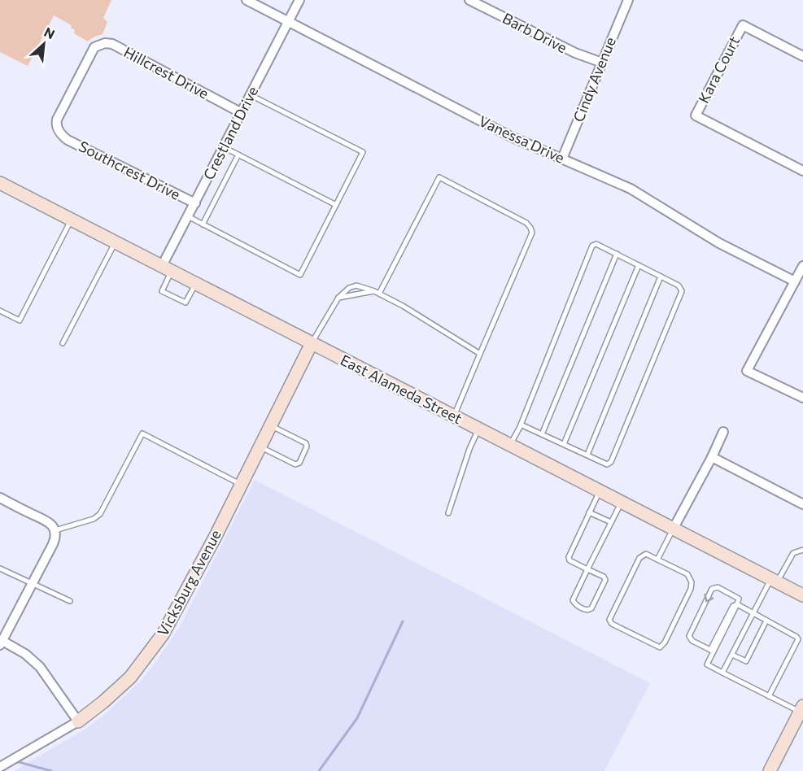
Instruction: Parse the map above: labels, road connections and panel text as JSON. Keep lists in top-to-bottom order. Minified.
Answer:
{"streets":{"street":["Barb Drive","Kara Court","Hillcrest Drive","Cindy Avenue","Crestland Drive","Vanessa Drive","Southcrest Drive","East Alameda Street","Vicksburg Avenue"]},"crossings":[["Barb Drive","Cindy Avenue"],["Hillcrest Drive","Crestland Drive"],["Hillcrest Drive","Southcrest Drive"],["Cindy Avenue","Vanessa Drive"],["Crestland Drive","Vanessa Drive"],["Crestland Drive","Southcrest Drive"],["Crestland Drive","East Alameda Street"],["East Alameda Street","Vicksburg Avenue"]],"north":"top right"}
